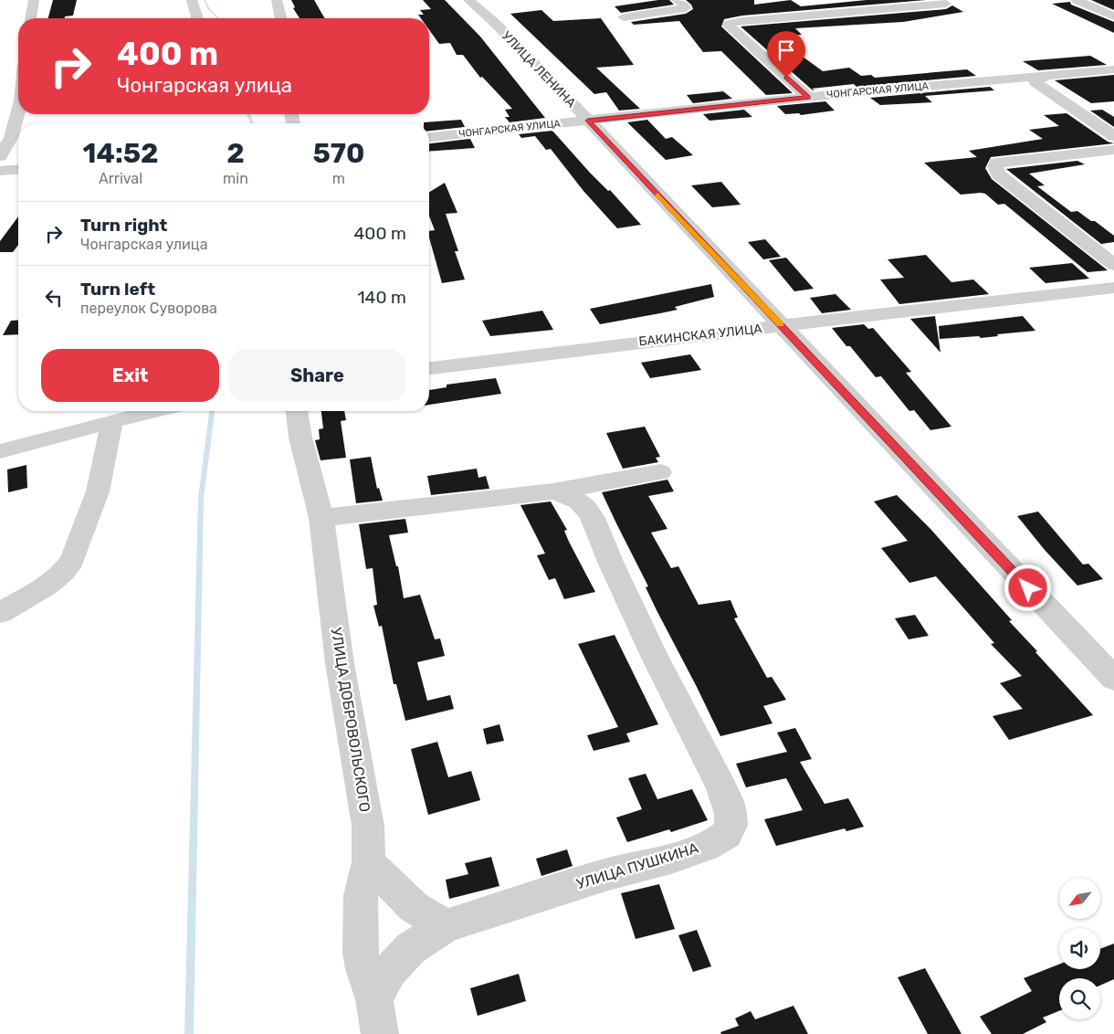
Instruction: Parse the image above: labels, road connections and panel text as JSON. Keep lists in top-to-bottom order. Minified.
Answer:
{"streets":{"street":["УЛИЦА ЛЕНИНА","ЧОНГАРСКАЯ УЛИЦА","БАКИНСКАЯ УЛИЦА","УЛИЦА ДОБРОВОЛЬСКОГО","УЛИЦА ПУШКИНА"]},"crossings":[["УЛИЦА ЛЕНИНА","ЧОНГАРСКАЯ УЛИЦА"],["УЛИЦА ЛЕНИНА","БАКИНСКАЯ УЛИЦА"],["УЛИЦА ДОБРОВОЛЬСКОГО","УЛИЦА ПУШКИНА"]],"north":"bottom left","page":{"turn":["400 m","Чонгарская улица"],"eta":["14:52","Arrival","2","min","570","m"],"list":[{"name":"Turn right","note":"Чонгарская улица","value":"400 m"},{"name":"Turn left","note":"переулок Суворова","value":"140 m"}],"buttons":["Exit","Share"]}}
